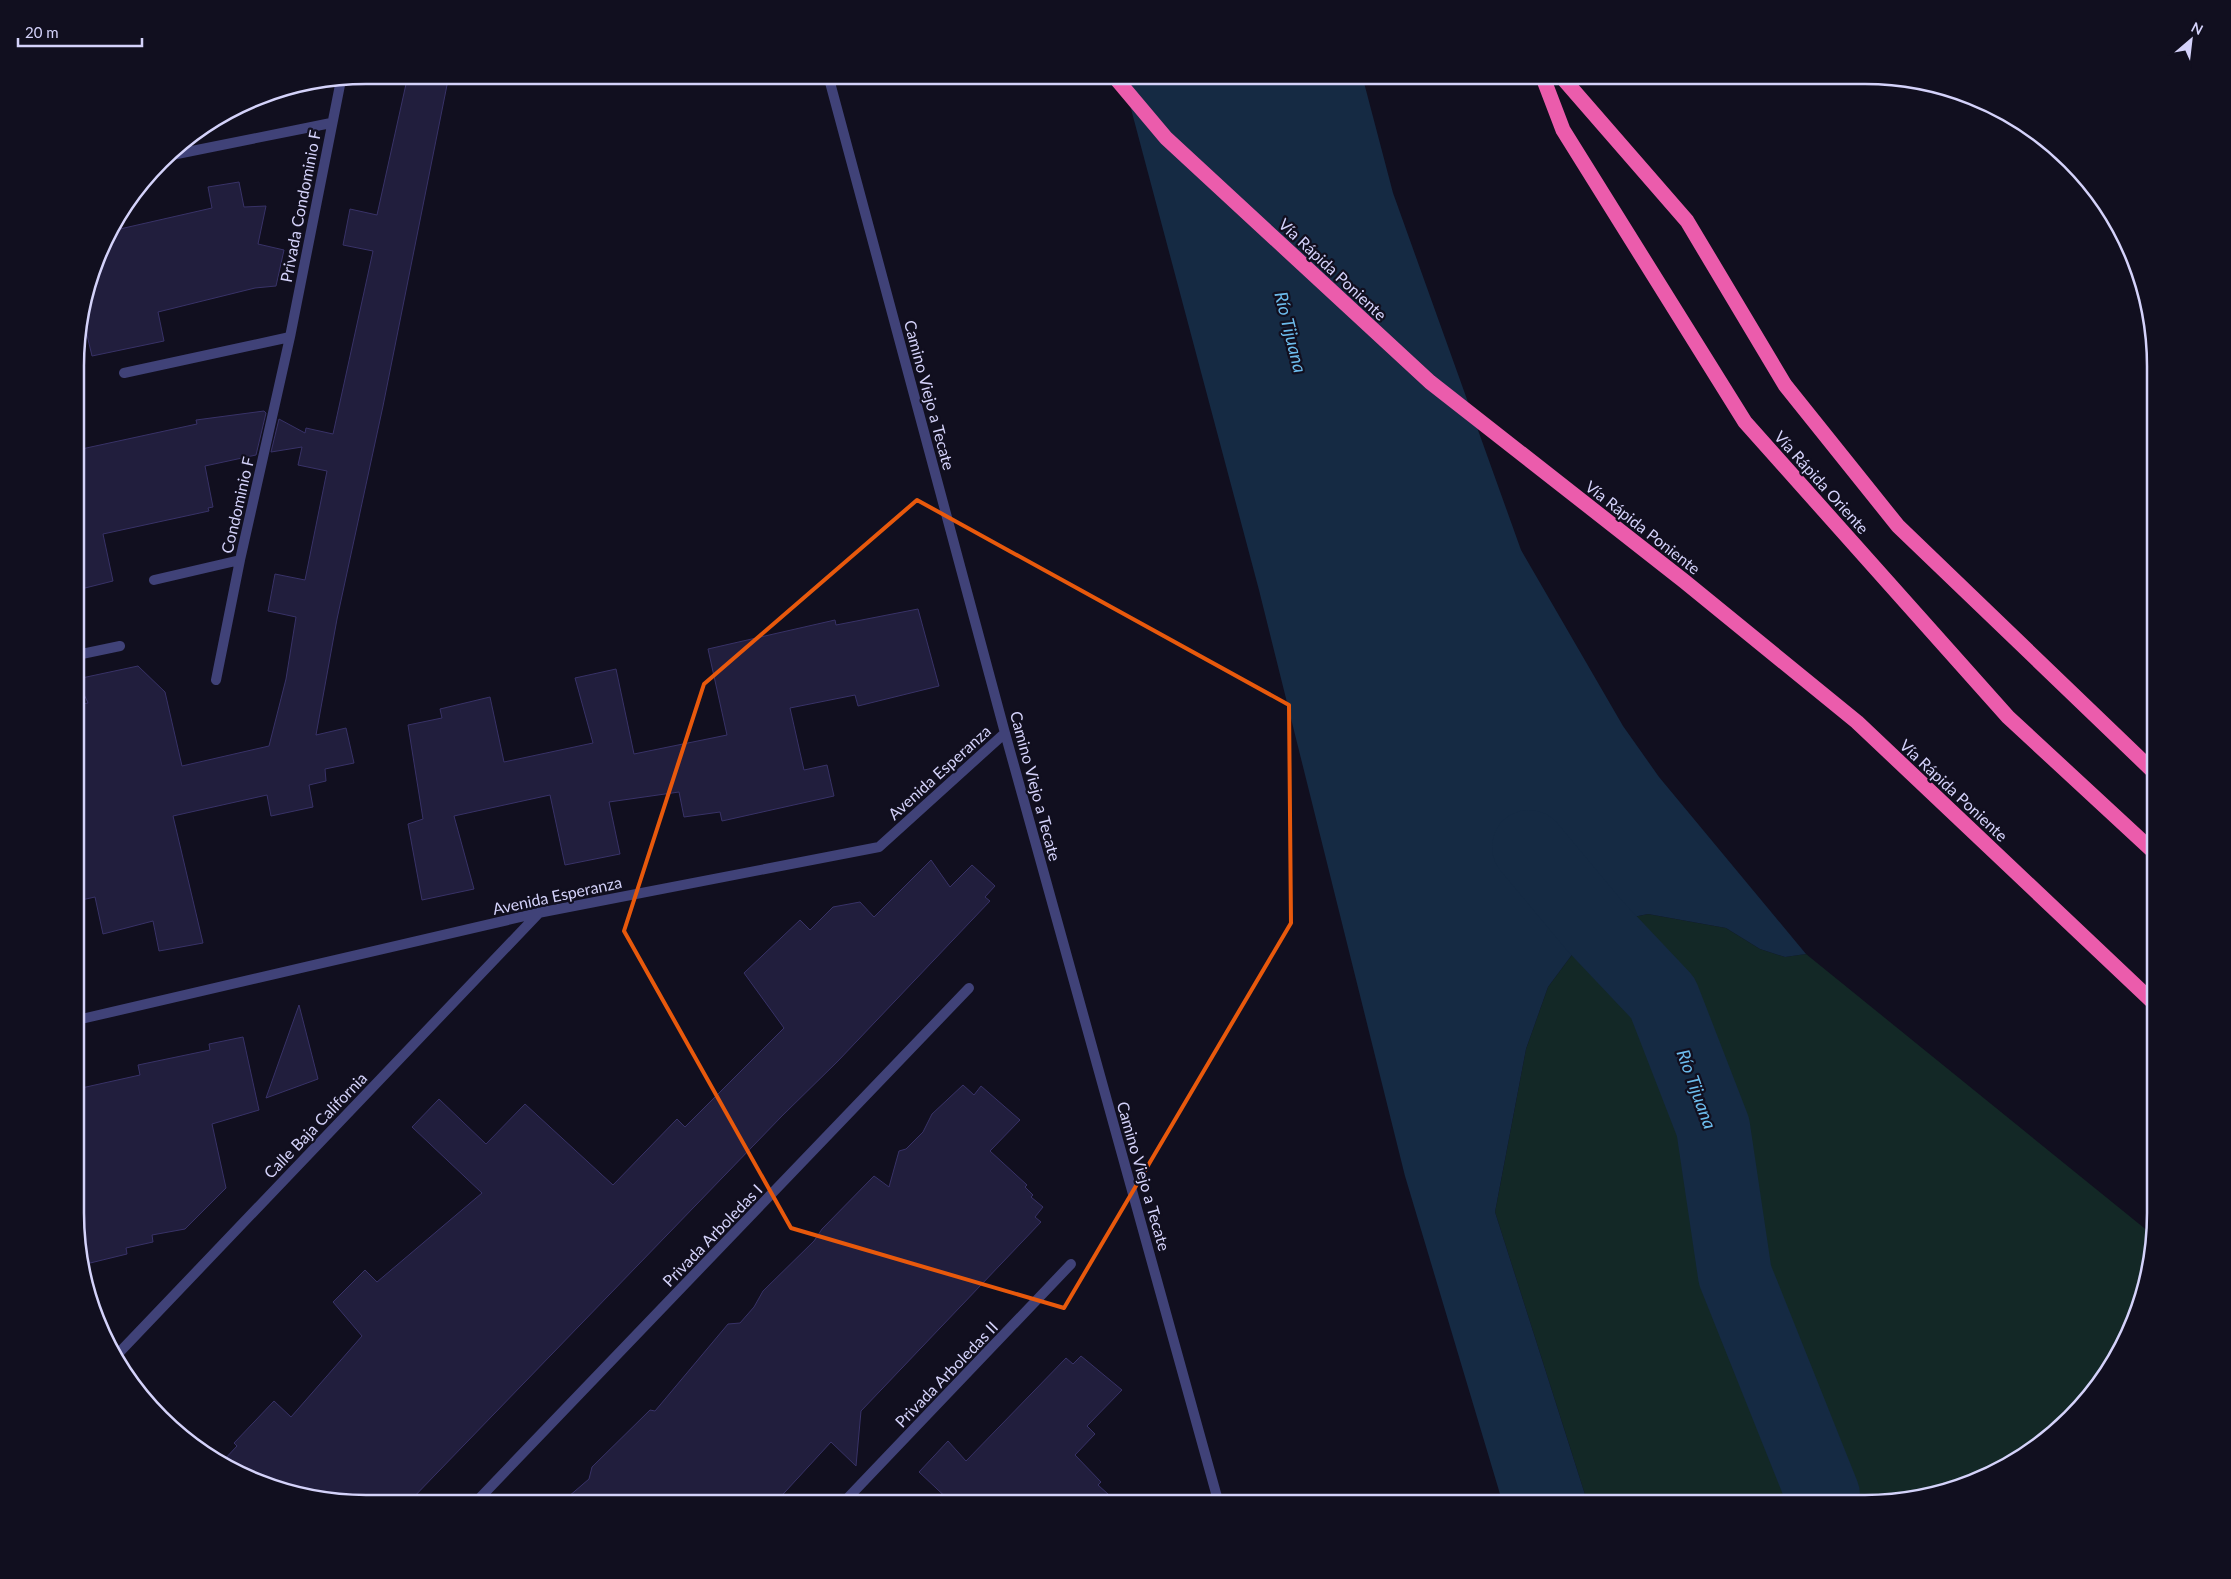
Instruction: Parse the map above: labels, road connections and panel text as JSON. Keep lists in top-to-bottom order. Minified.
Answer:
{"streets":{"highway":["Vía Rápida Poniente","Vía Rápida Oriente"],"street":["Privada Condominio F","Camino Viejo a Tecate","Condominio F","Avenida Esperanza","Calle Baja California","Privada Arboledas I","Privada Arboledas II"]},"crossings":[["Privada Condominio F","Condominio F"],["Camino Viejo a Tecate","Avenida Esperanza"],["Avenida Esperanza","Calle Baja California"]],"water":["Río Tijuana"],"scale_bar":"20 m","north":"top right"}
